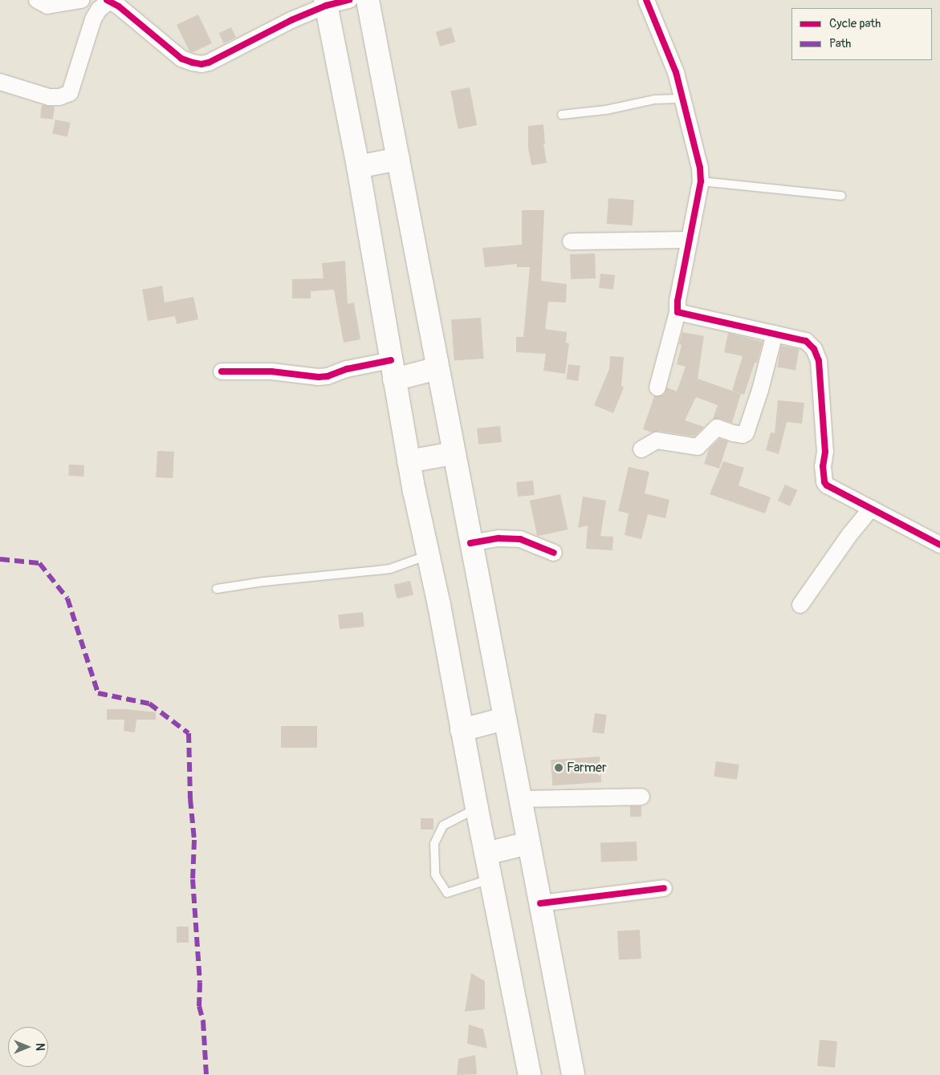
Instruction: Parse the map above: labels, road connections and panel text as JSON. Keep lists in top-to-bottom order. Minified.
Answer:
{"places":["Farmer"],"legend":["Cycle path","Path"],"north":"right"}
